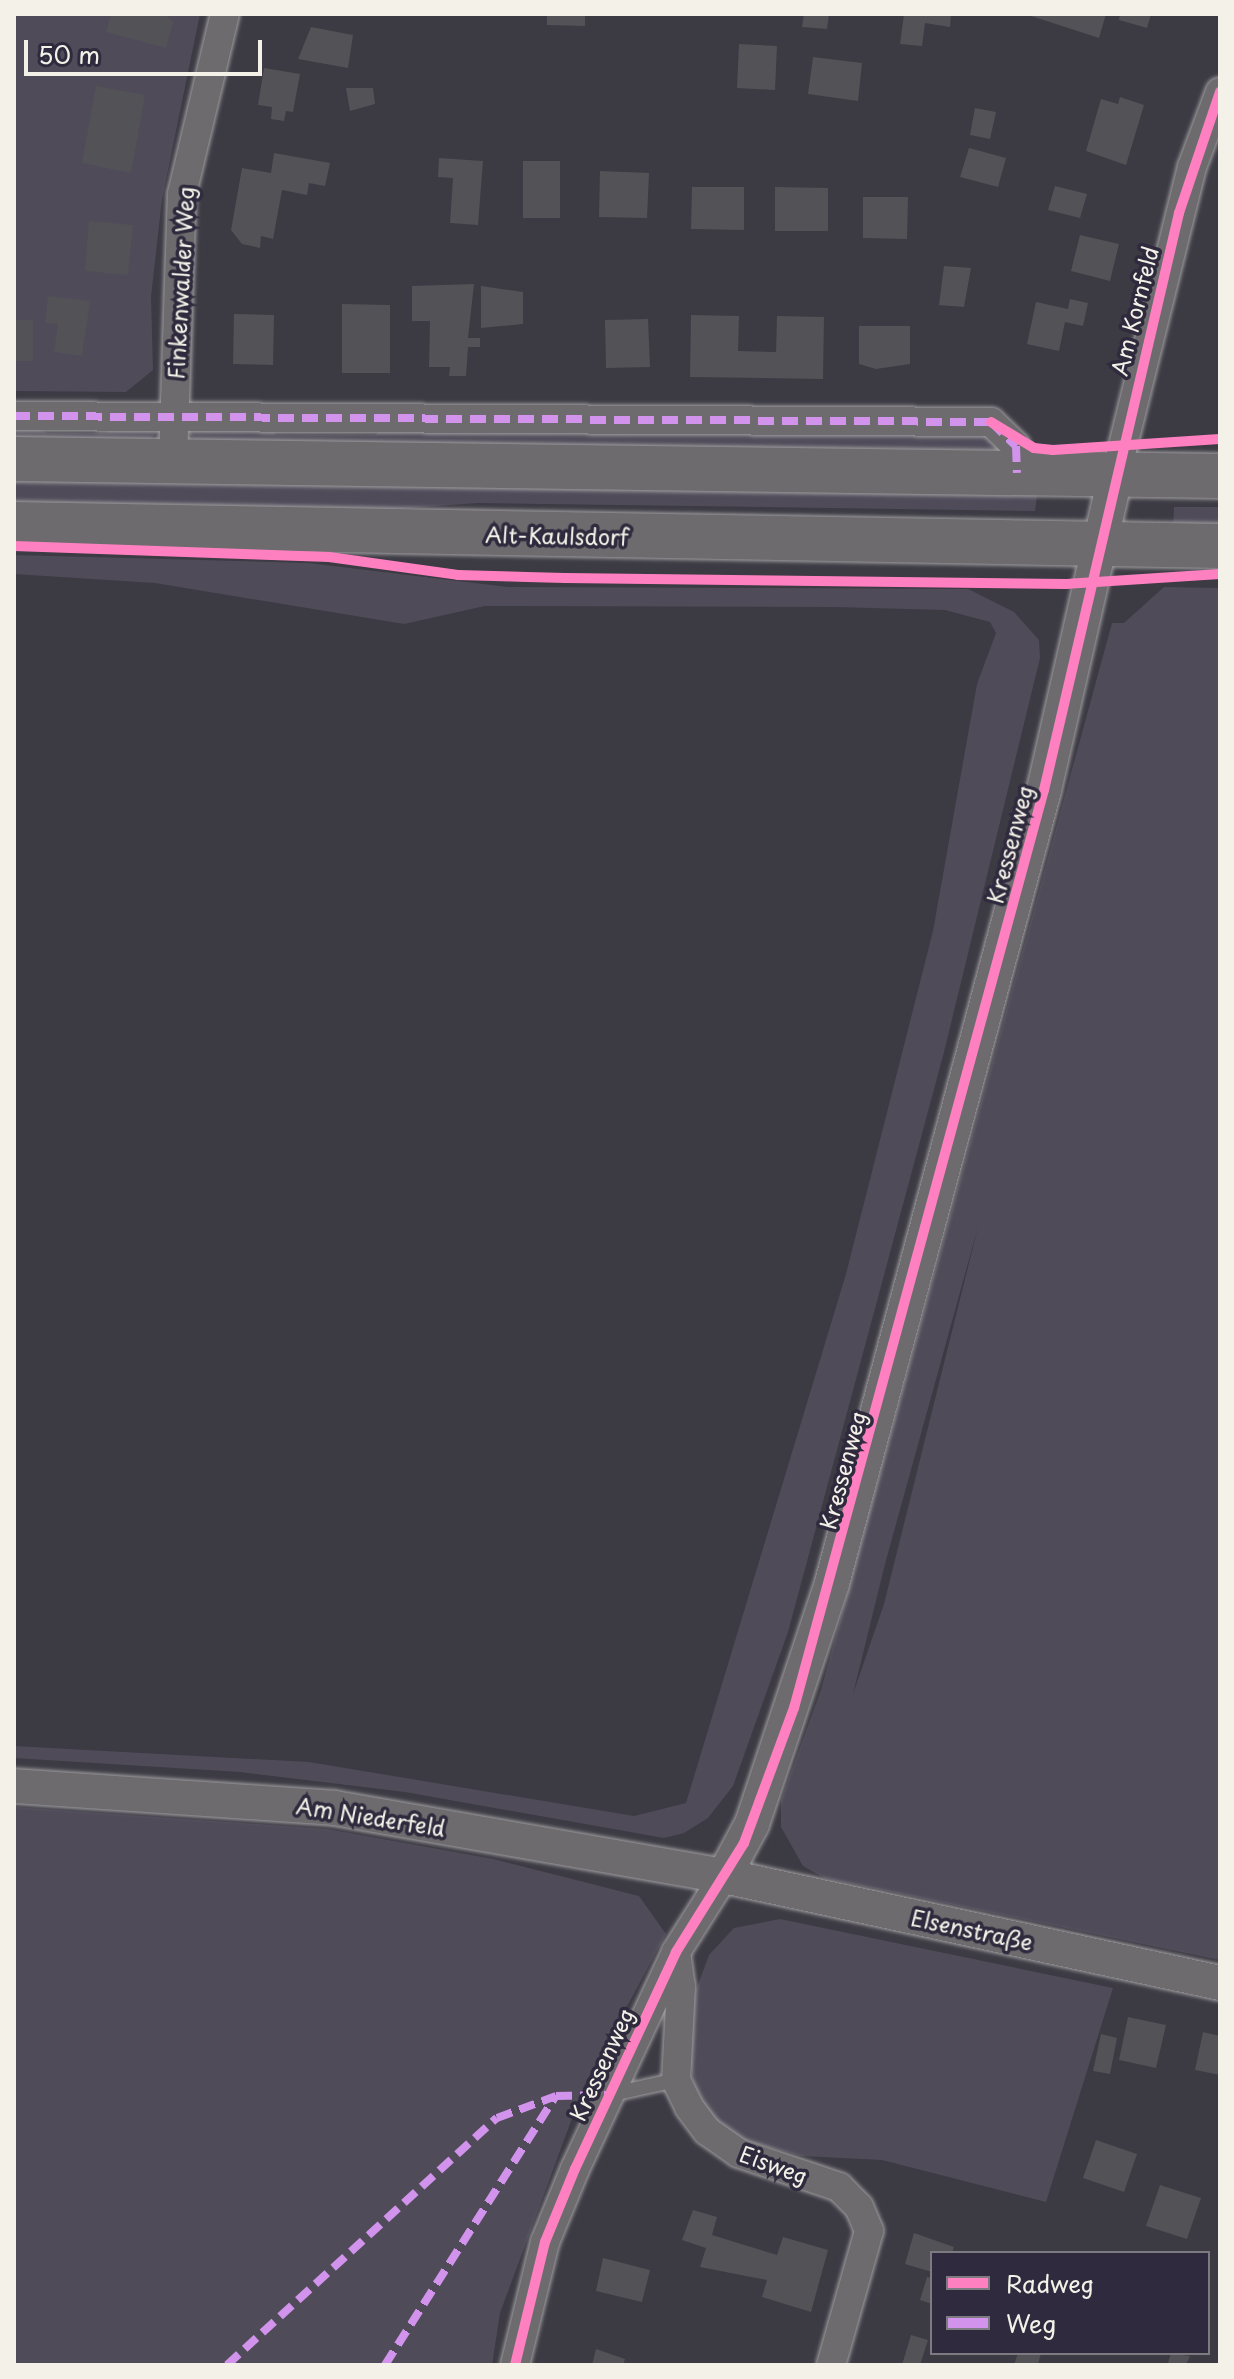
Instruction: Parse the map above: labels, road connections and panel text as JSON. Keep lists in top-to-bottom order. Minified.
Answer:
{"streets":{"main road":["Alt-Kaulsdorf"],"street":["Finkenwalder Weg","Am Kornfeld","Kressenweg","Am Niederfeld","Elsenstraße","Eisweg"]},"crossings":[["Am Kornfeld","Alt-Kaulsdorf"],["Am Kornfeld","Kressenweg"],["Alt-Kaulsdorf","Kressenweg"],["Kressenweg","Am Niederfeld"],["Kressenweg","Elsenstraße"],["Am Niederfeld","Elsenstraße"]],"legend":["Radweg","Weg"],"scale_bar":"50 m"}
